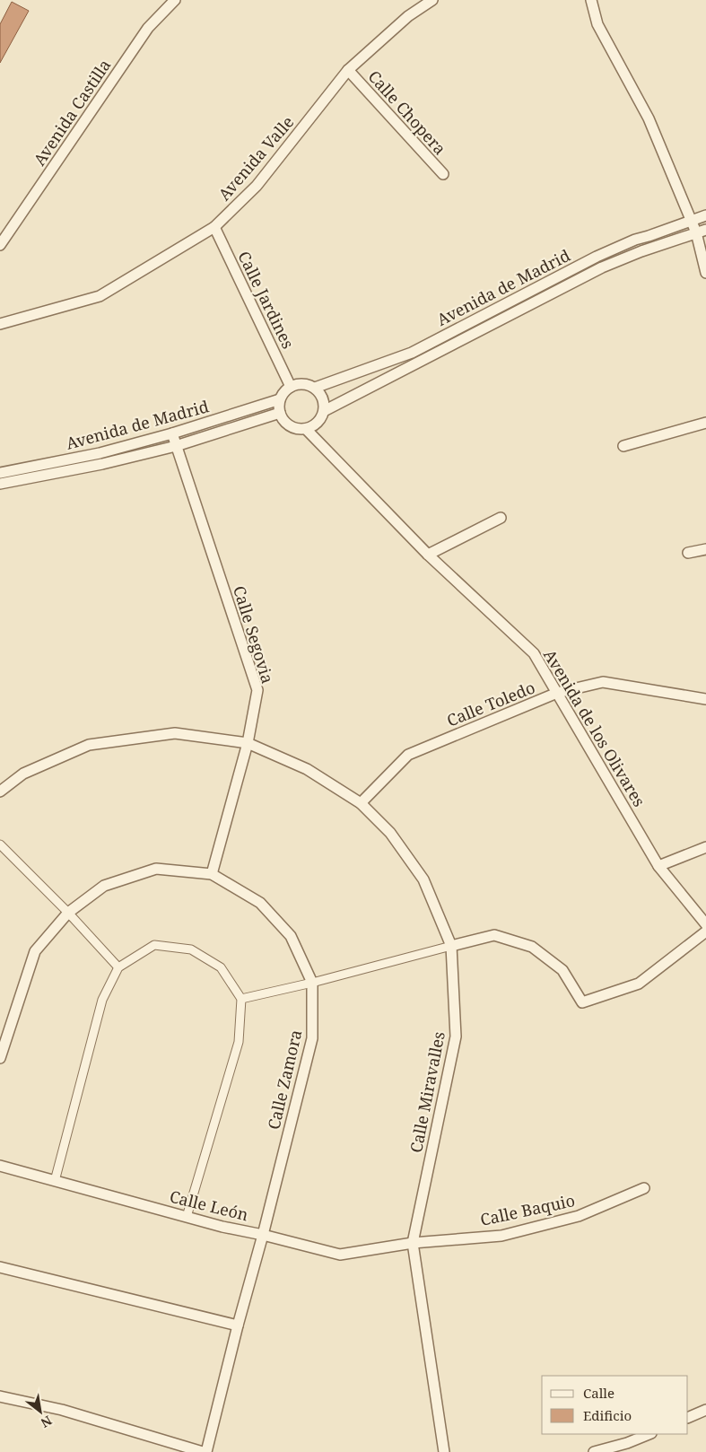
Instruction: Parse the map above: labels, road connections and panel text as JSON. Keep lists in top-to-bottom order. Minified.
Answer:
{"streets":{"street":["Avenida Castilla","Calle Chopera","Avenida Valle","Avenida de Madrid","Calle Jardines","Calle Segovia","Calle Toledo","Avenida de los Olivares","Calle Zamora","Calle Miravalles","Calle León","Calle Baquio"]},"crossings":[["Calle Chopera","Avenida Valle"],["Avenida Valle","Calle Jardines"],["Avenida de Madrid","Calle Jardines"],["Avenida de Madrid","Calle Segovia"],["Avenida de Madrid","Avenida de los Olivares"],["Calle Jardines","Avenida de los Olivares"],["Calle Segovia","Calle Zamora"],["Calle Segovia","Calle Miravalles"],["Calle Toledo","Avenida de los Olivares"],["Calle Toledo","Calle Miravalles"],["Calle Zamora","Calle León"],["Calle Miravalles","Calle León"],["Calle Miravalles","Calle Baquio"],["Calle León","Calle Baquio"]],"legend":["Calle","Edificio"],"north":"bottom right"}
